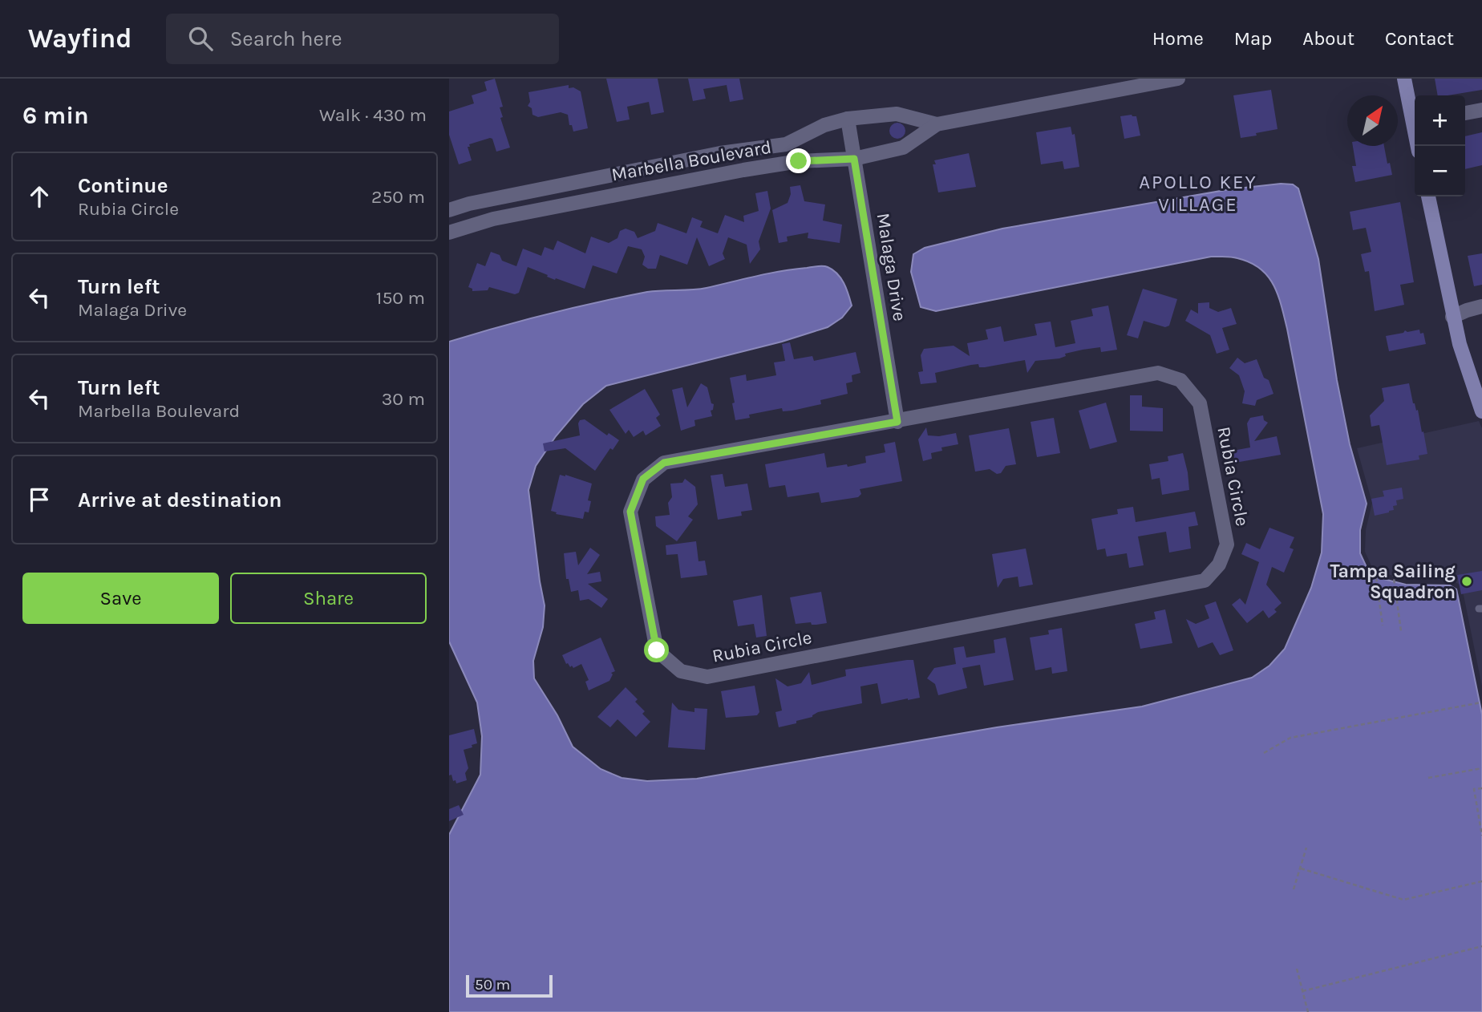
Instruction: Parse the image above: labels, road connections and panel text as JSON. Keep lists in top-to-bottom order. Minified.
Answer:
{"streets":{"street":["Marbella Boulevard","Malaga Drive","Rubia Circle"]},"crossings":[["Marbella Boulevard","Malaga Drive"],["Malaga Drive","Rubia Circle"]],"districts":["APOLLO KEY VILLAGE"],"places":["Tampa Sailing Squadron"],"scale_bar":"50 m","north":"top right","page":{"header":"Wayfind","search":"Search here","nav":["Home","Map","About","Contact"],"heading":["6 min","Walk · 430 m"],"map_buttons":["+","−"],"list":[["Continue","Rubia Circle","250 m"],["Turn left","Malaga Drive","150 m"],["Turn left","Marbella Boulevard","30 m"],"Arrive at destination"],"buttons":["Save","Share"],"scale":"50 m"}}
